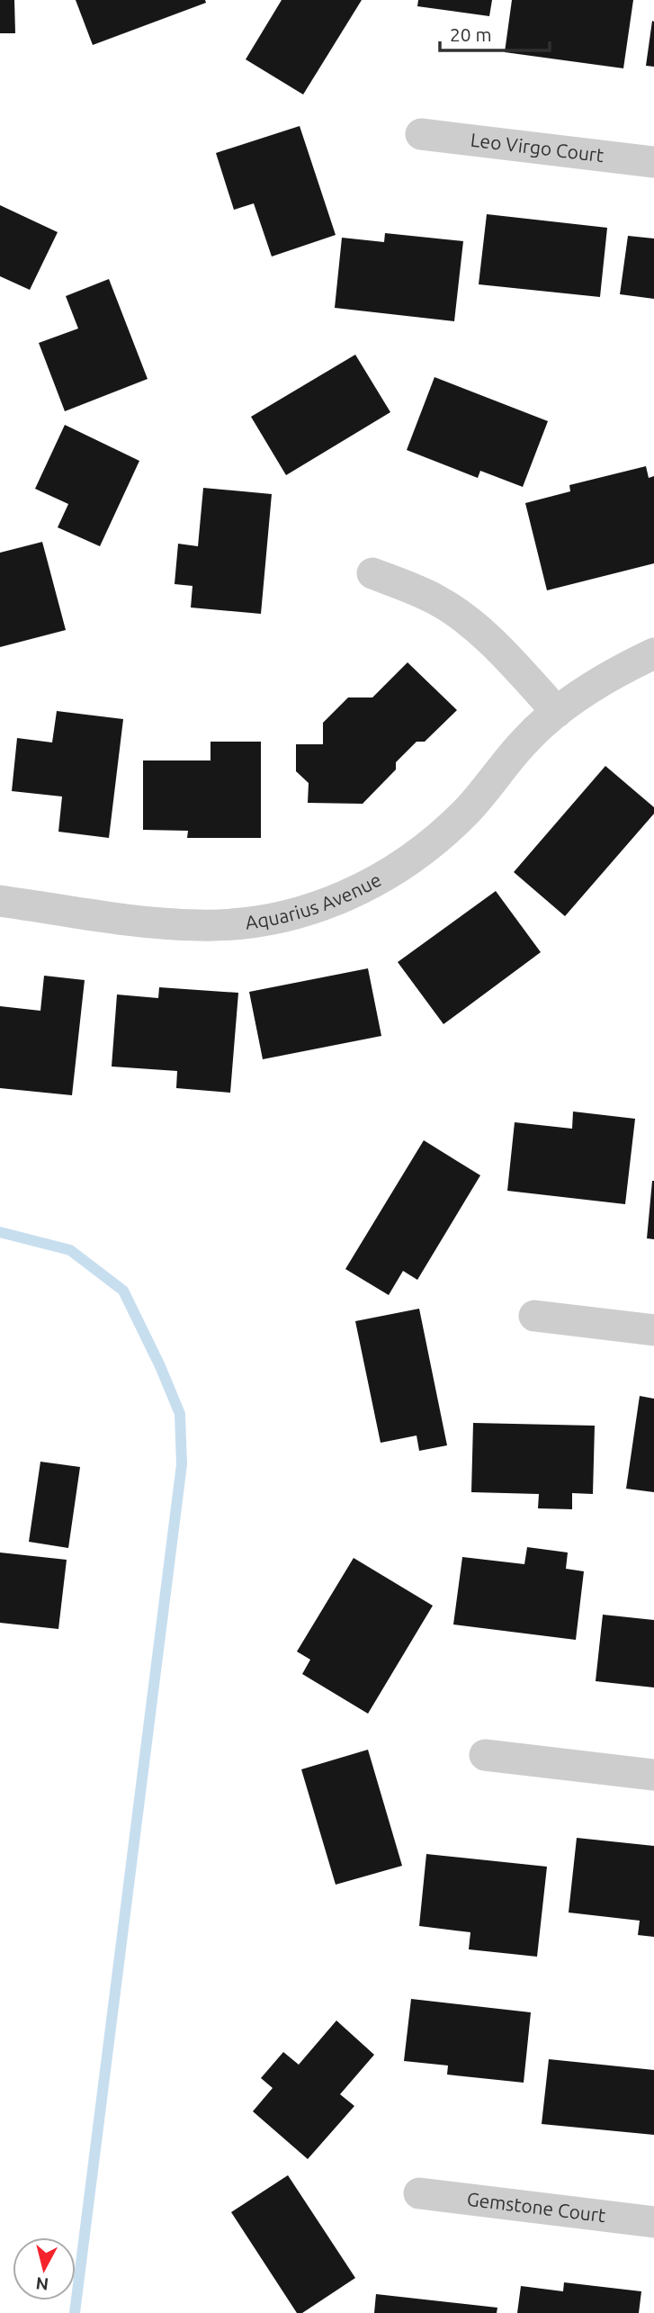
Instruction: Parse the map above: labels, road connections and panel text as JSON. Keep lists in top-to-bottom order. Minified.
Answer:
{"streets":{"street":["Leo Virgo Court","Aquarius Avenue","Gemstone Court"]},"scale_bar":"20 m","north":"bottom"}
